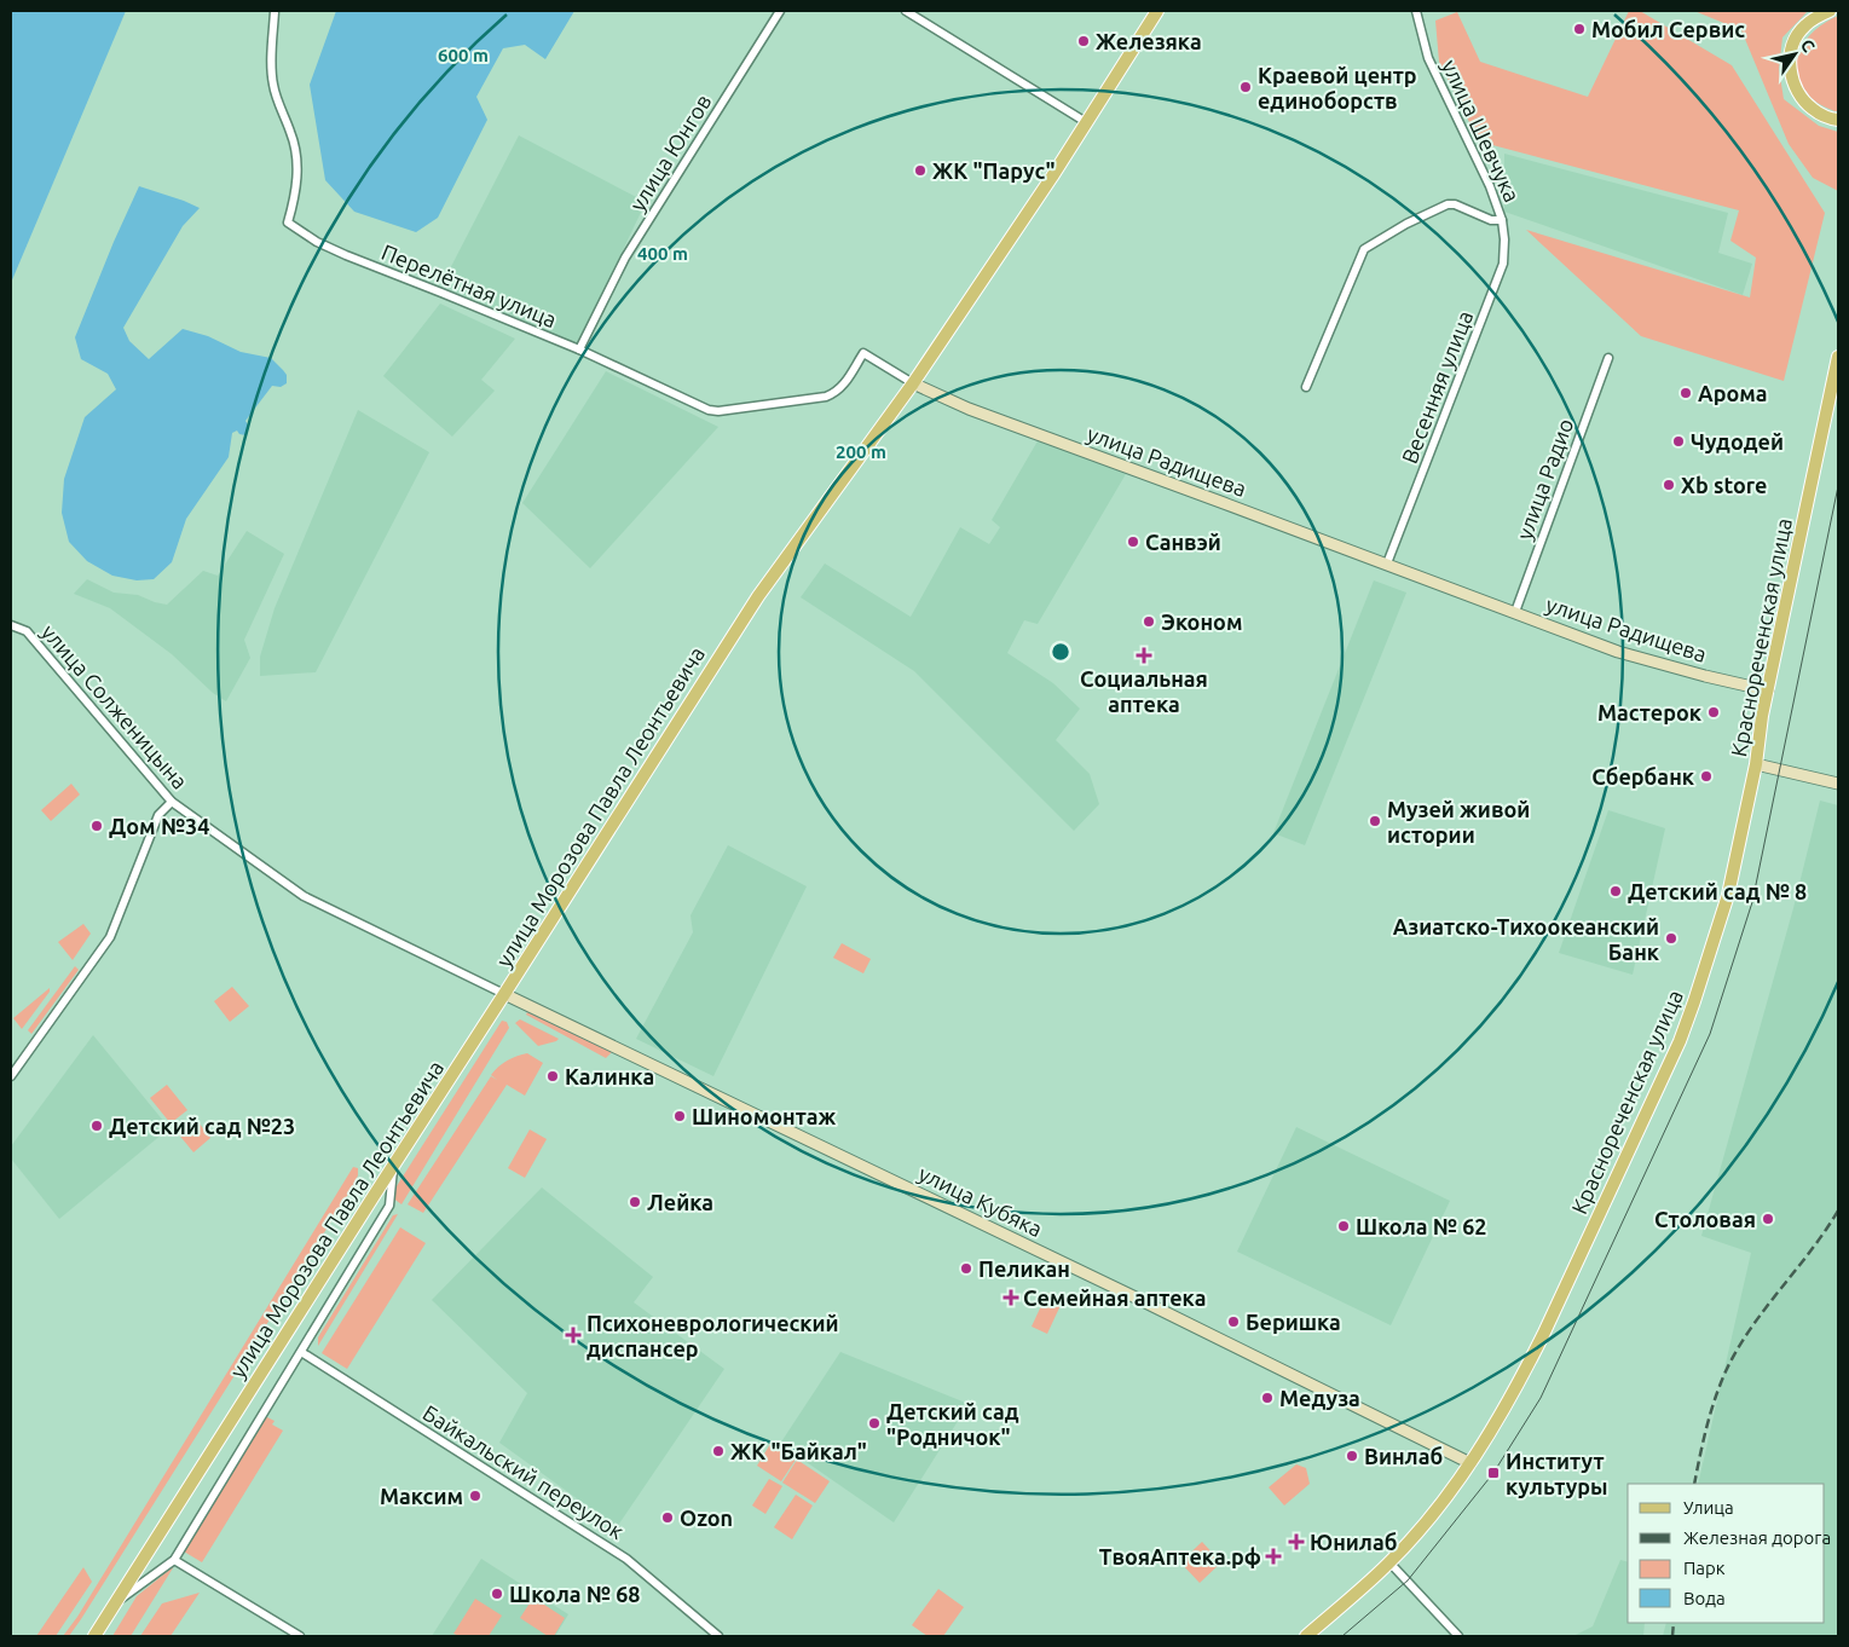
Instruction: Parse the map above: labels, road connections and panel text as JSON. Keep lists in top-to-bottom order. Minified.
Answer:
{"streets":{"main road":["Краснореченская улица","улица Морозова Павла Леонтьевича"],"street":["улица Шевчука","улица Юнгов","Перелётная улица","Весенняя улица","улица Радищева","улица Радио","улица Солженицына","улица Кубяка","Байкальский переулок"]},"crossings":[["улица Шевчука","Весенняя улица"],["улица Юнгов","Перелётная улица"],["улица Юнгов","улица Радищева"],["Перелётная улица","улица Радищева"],["Весенняя улица","улица Радищева"],["улица Радищева","улица Радио"],["улица Радищева","Краснореченская улица"],["улица Радищева","улица Морозова Павла Леонтьевича"],["Краснореченская улица","улица Кубяка"],["улица Солженицына","улица Морозова Павла Леонтьевича"],["улица Солженицына","улица Кубяка"],["улица Морозова Павла Леонтьевича","улица Кубяка"]],"places":{"other":["Мобил Сервис","Железяка","Краевой центр единоборств","ЖК \"Парус\"","Арома","Чудодей","Xb store","Санвэй","Эконом","Мастерок","Сбербанк","Музей живой истории","Дом №34","Детский сад № 8","Азиатско-Тихоокеанский Банк","Калинка","Шиномонтаж","Детский сад №23","Лейка","Столовая","Школа № 62","Пеликан","Беришка","Медуза","Детский сад \"Родничок\"","ЖК \"Байкал\"","Винлаб","Максим","Ozon","Школа № 68"],"health":["Социальная аптека","Семейная аптека","Психоневрологический диспансер","Юнилаб","ТвояАптека.рф"],"transit":["Институт культуры"]},"legend":["Улица","Железная дорога","Парк","Вода"],"north":"top right","rings":["600 m","400 m","200 m"]}
